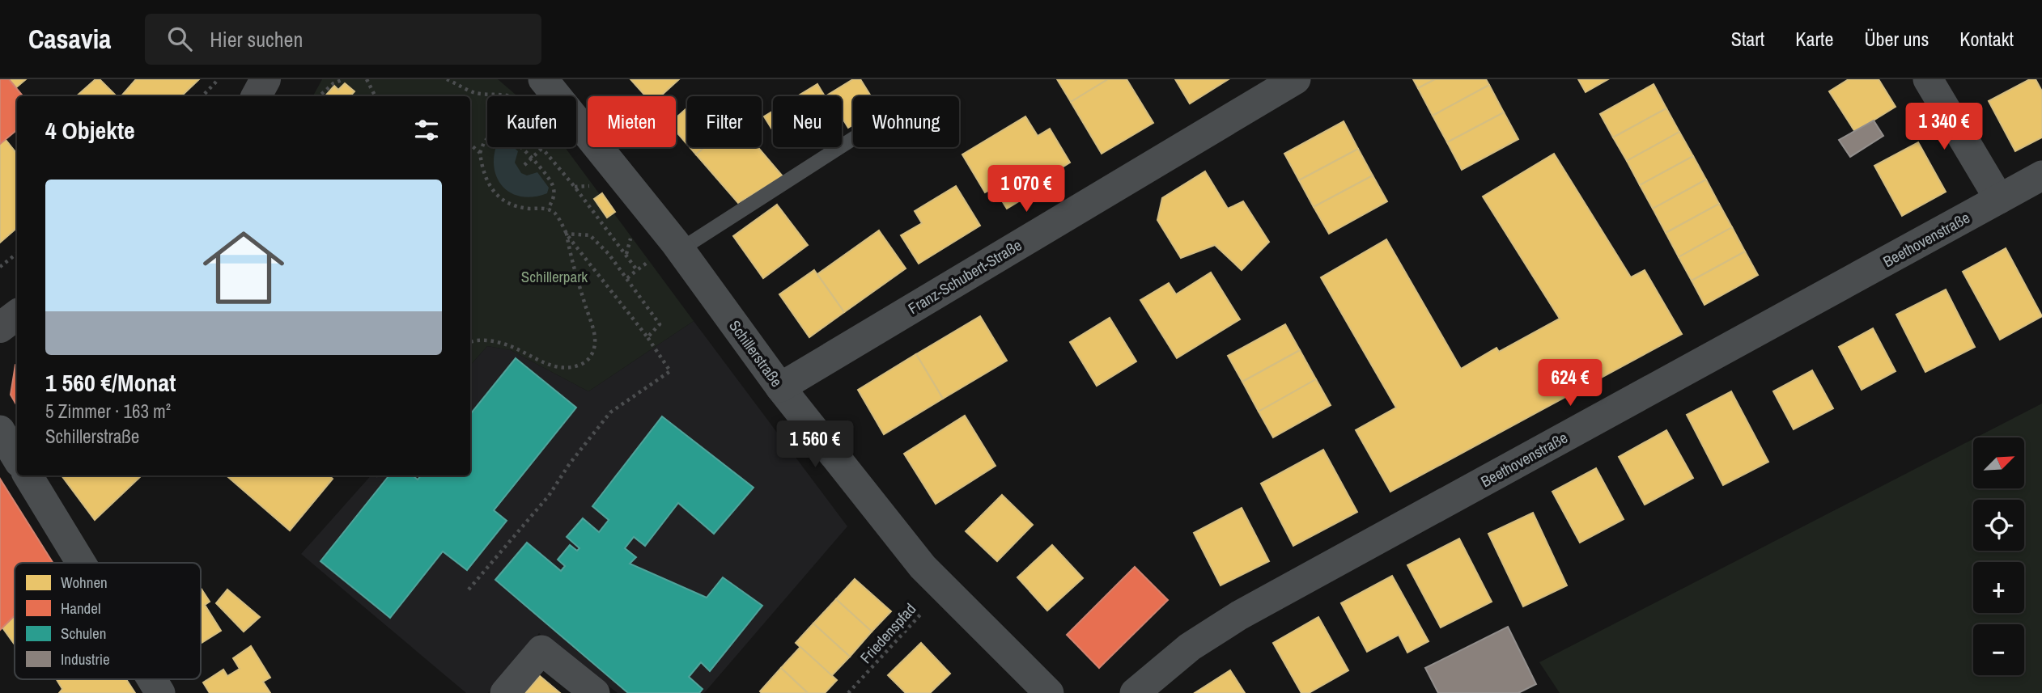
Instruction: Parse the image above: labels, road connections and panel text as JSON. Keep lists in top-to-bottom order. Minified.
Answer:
{"streets":{"street":["Beethovenstraße","Franz-Schubert-Straße","Schillerstraße"],"path":["Friedenspfad"]},"crossings":[["Franz-Schubert-Straße","Schillerstraße"],["Schillerstraße","Friedenspfad"]],"parks":["Schillerpark"],"legend":["Wohnen","Handel","Schulen","Industrie"],"north":"top right","page":{"header":"Casavia","search":"Hier suchen","nav":["Start","Karte","Über uns","Kontakt"],"chip":["Kaufen","Mieten","Filter","Neu","Wohnung"],"heading":"4 Objekte","price":["1 340 €","1 070 €","624 €","1 560 €"],"list":[{"name":"1 560 €/Monat","note":"5 Zimmer · 163 m² · Schillerstraße"}],"map_buttons":["+","−"]}}
